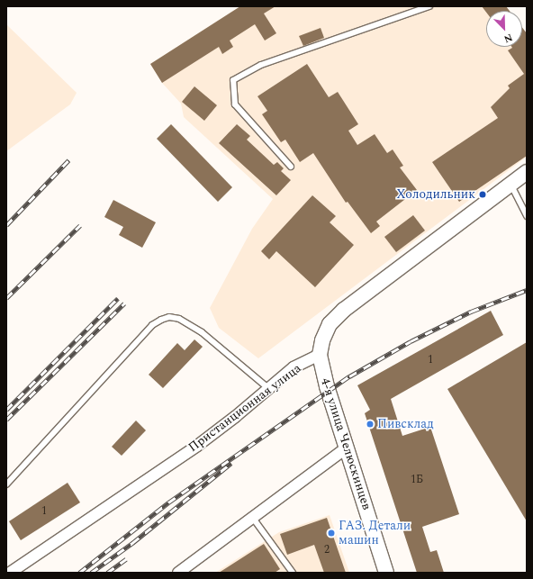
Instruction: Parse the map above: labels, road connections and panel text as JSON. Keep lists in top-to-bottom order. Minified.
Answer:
{"streets":{"main road":["4-я улица Челюскинцев"],"street":["Пристанционная улица"]},"crossings":[["Пристанционная улица","4-я улица Челюскинцев"]],"places":["Холодильник","Пивсклад","ГАЗ. Детали машин"],"house_numbers":["1","1Б","1","2"],"north":"bottom right"}
